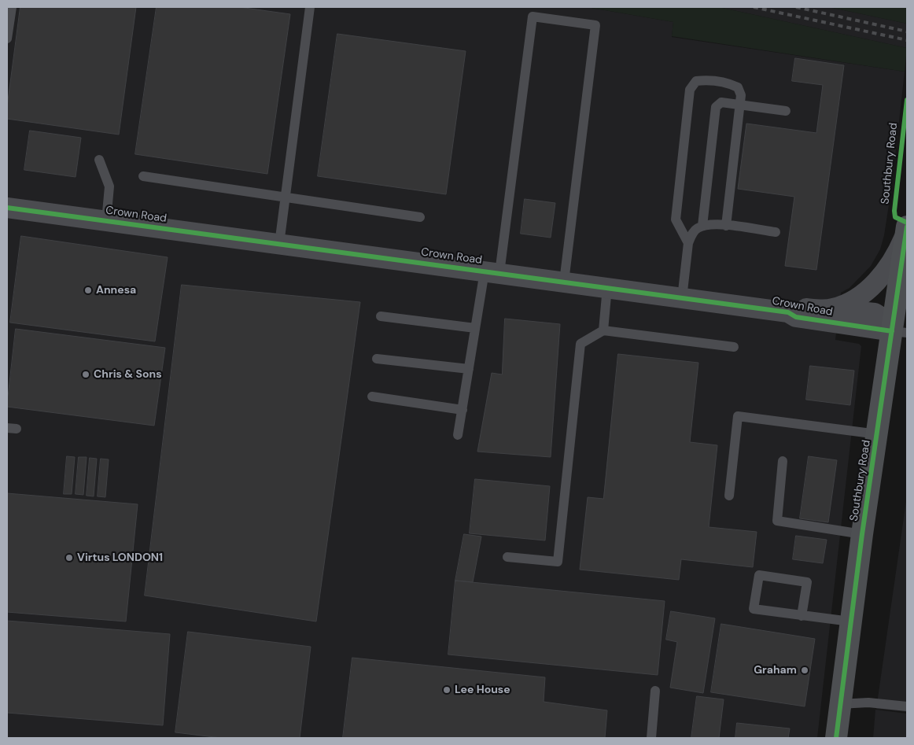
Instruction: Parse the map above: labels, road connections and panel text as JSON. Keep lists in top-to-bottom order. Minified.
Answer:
{"streets":{"main road":["Southbury Road"],"street":["Crown Road"]},"crossings":[["Southbury Road","Crown Road"]],"places":["Annesa","Chris & Sons","Virtus LONDON1","Graham","Lee House"]}
